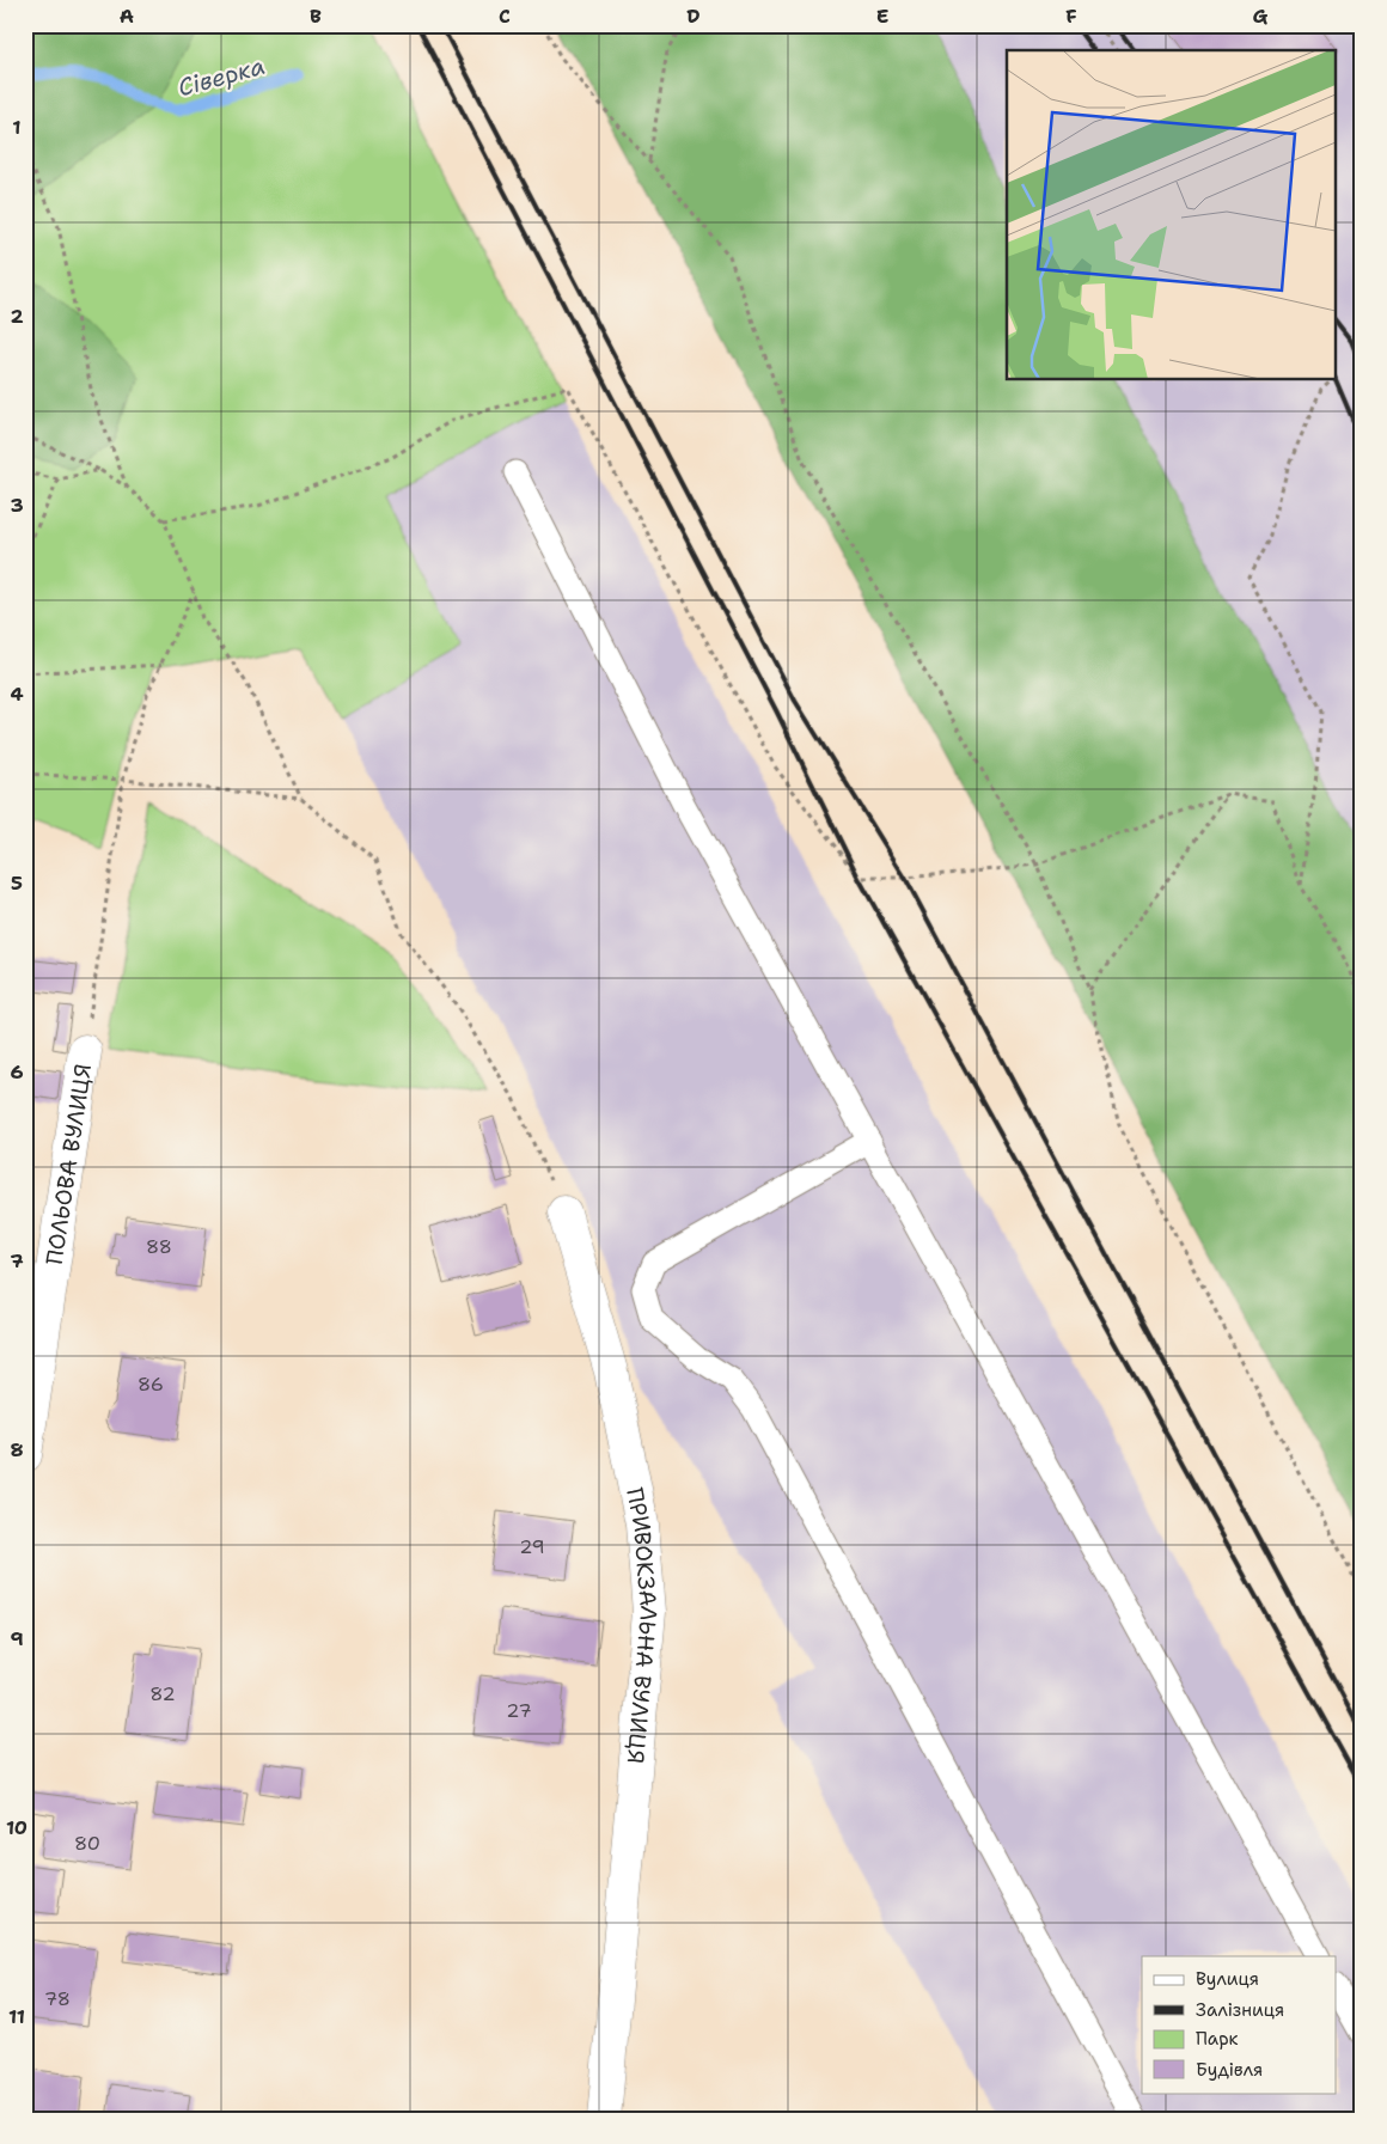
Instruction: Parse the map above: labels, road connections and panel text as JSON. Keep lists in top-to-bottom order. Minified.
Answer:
{"streets":{"street":["ПОЛЬОВА ВУЛИЦЯ","ПРИВОКЗАЛЬНА ВУЛИЦЯ"]},"water":["Сіверка"],"house_numbers":["88","86","29","82","27","80","78"],"legend":["Вулиця","Залізниця","Парк","Будівля"],"grid":{"columns":["A","B","C","D","E","F","G"],"rows":["1","2","3","4","5","6","7","8","9","10","11"]}}
